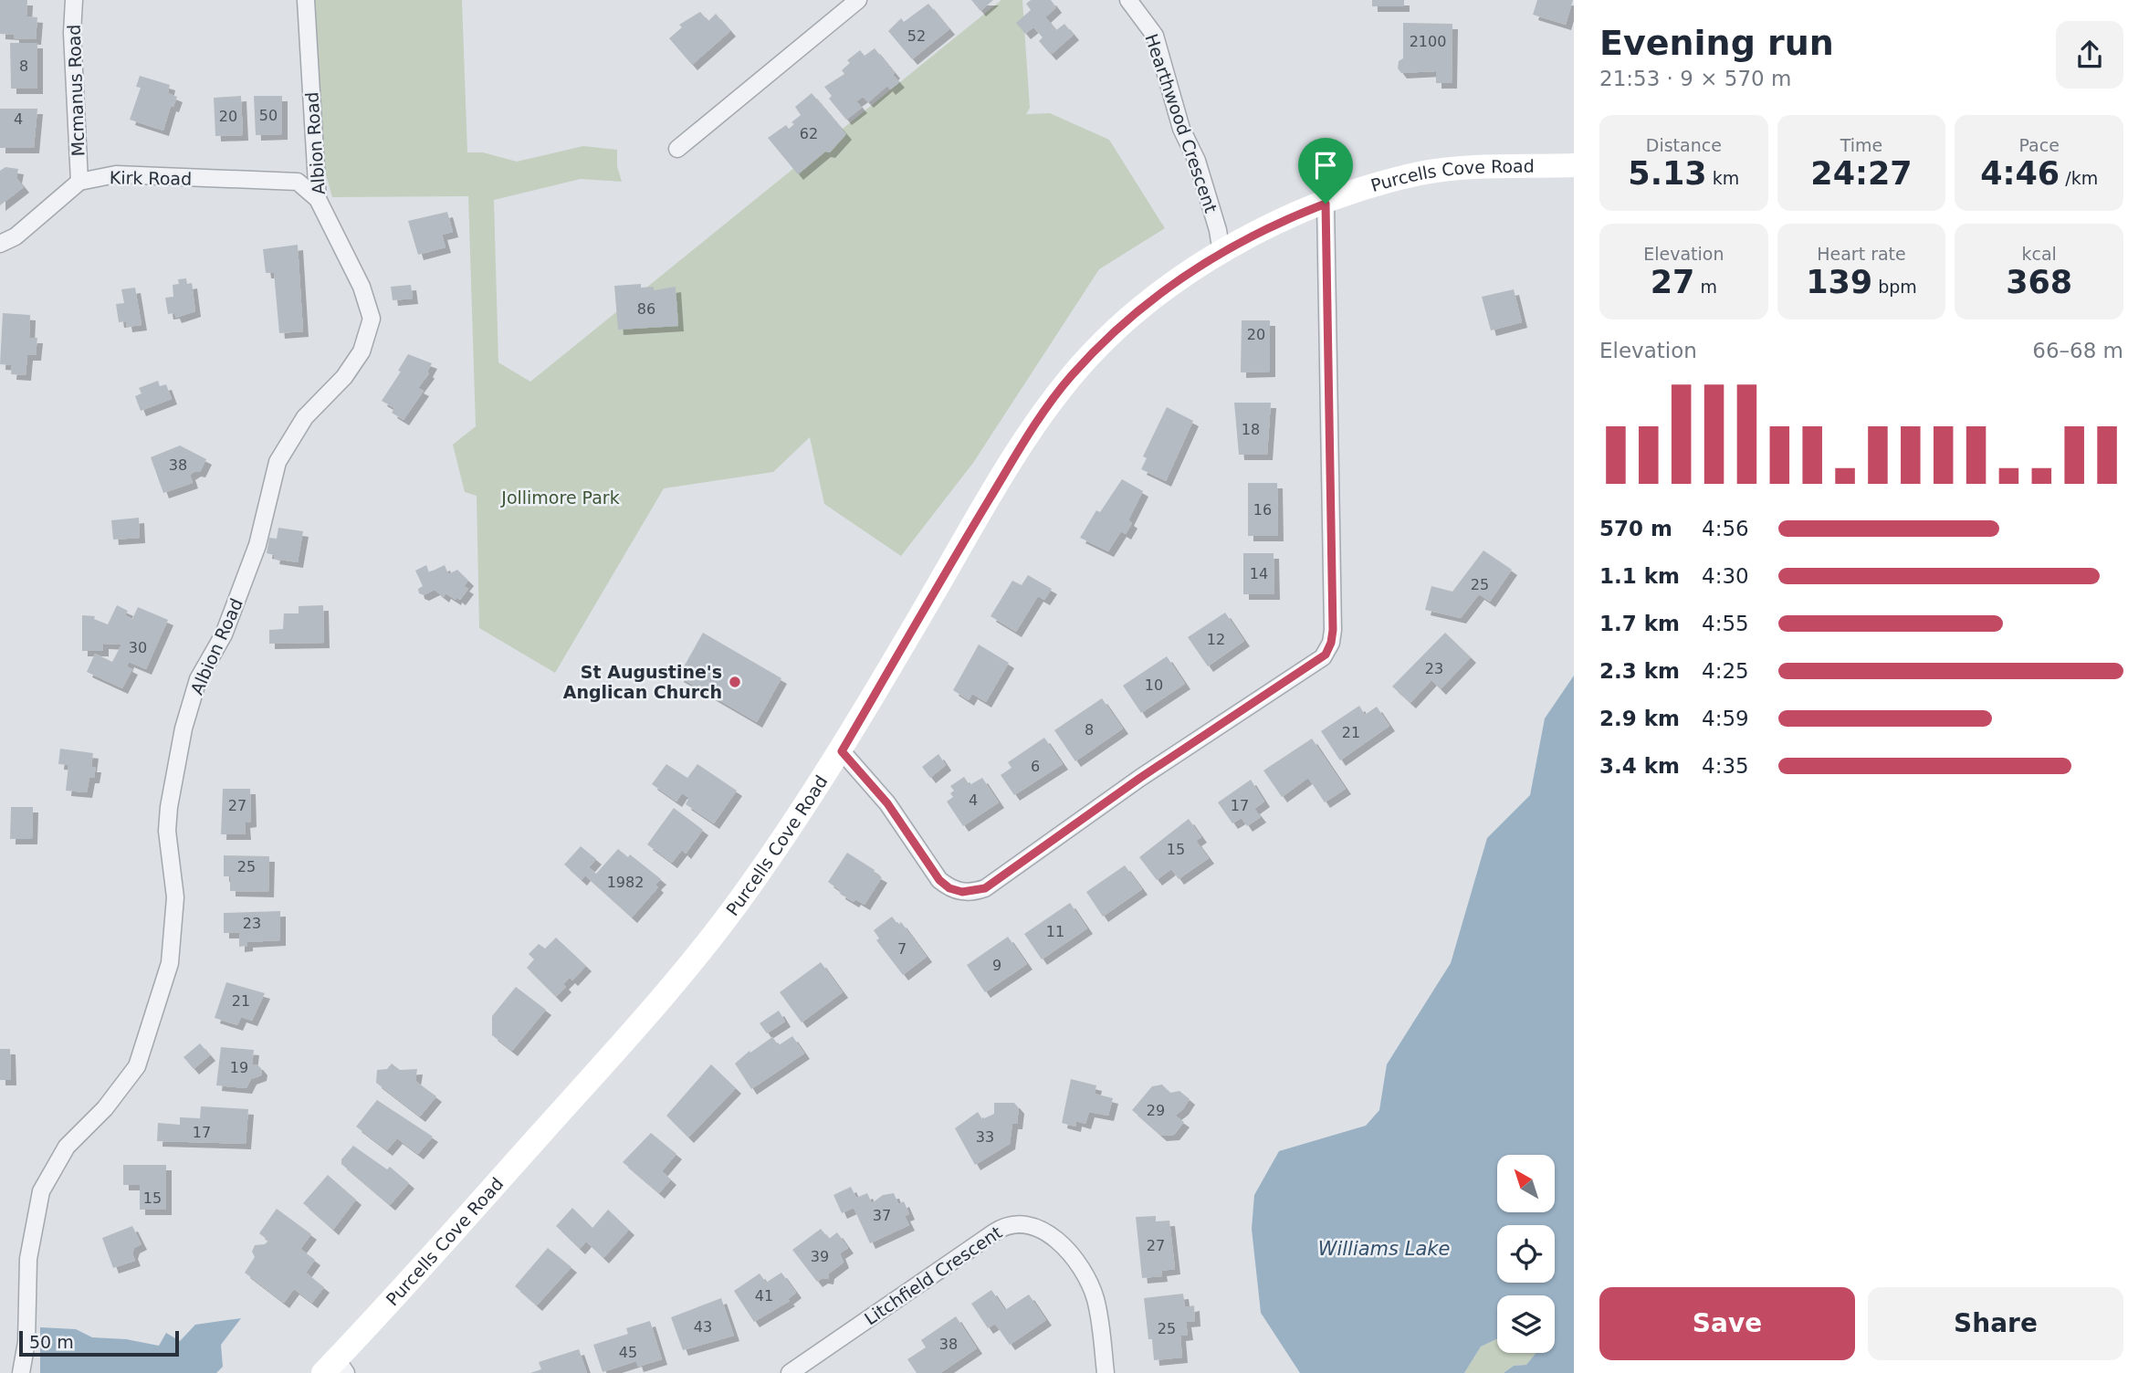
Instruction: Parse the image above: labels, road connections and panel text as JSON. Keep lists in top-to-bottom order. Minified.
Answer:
{"streets":{"main road":["Purcells Cove Road"],"street":["Mcmanus Road","Hearthwood Crescent","Albion Road","Kirk Road","Litchfield Crescent"]},"crossings":[["Mcmanus Road","Kirk Road"],["Hearthwood Crescent","Purcells Cove Road"],["Albion Road","Kirk Road"]],"water":["Williams Lake"],"parks":["Jollimore Park"],"places":["St Augustine's Anglican Church"],"house_numbers":["52","2100","8","50","20","4","62","86","20","18","38","16","14","25","12","30","23","10","8","21","6","4","27","17","15","25","1982","23","11","7","9","21","19","29","17","33","15","37","27","39","41","43","25","38","45"],"scale_bar":"50 m","north":"top left","page":{"heading":["Evening run","21:53 · 9 × 570 m"],"stats":[["Distance","5.13 km"],["Time","24:27"],["Pace","4:46 /km"],["Elevation","27 m"],["Heart rate","139 bpm"],["kcal","368"]],"chart":["Elevation","66–68 m"],"list":[{"name":"570 m","note":"4:56"},{"name":"1.1 km","note":"4:30"},{"name":"1.7 km","note":"4:55"},{"name":"2.3 km","note":"4:25"},{"name":"2.9 km","note":"4:59"},{"name":"3.4 km","note":"4:35"}],"buttons":["Save","Share"],"scale":"50 m"}}
